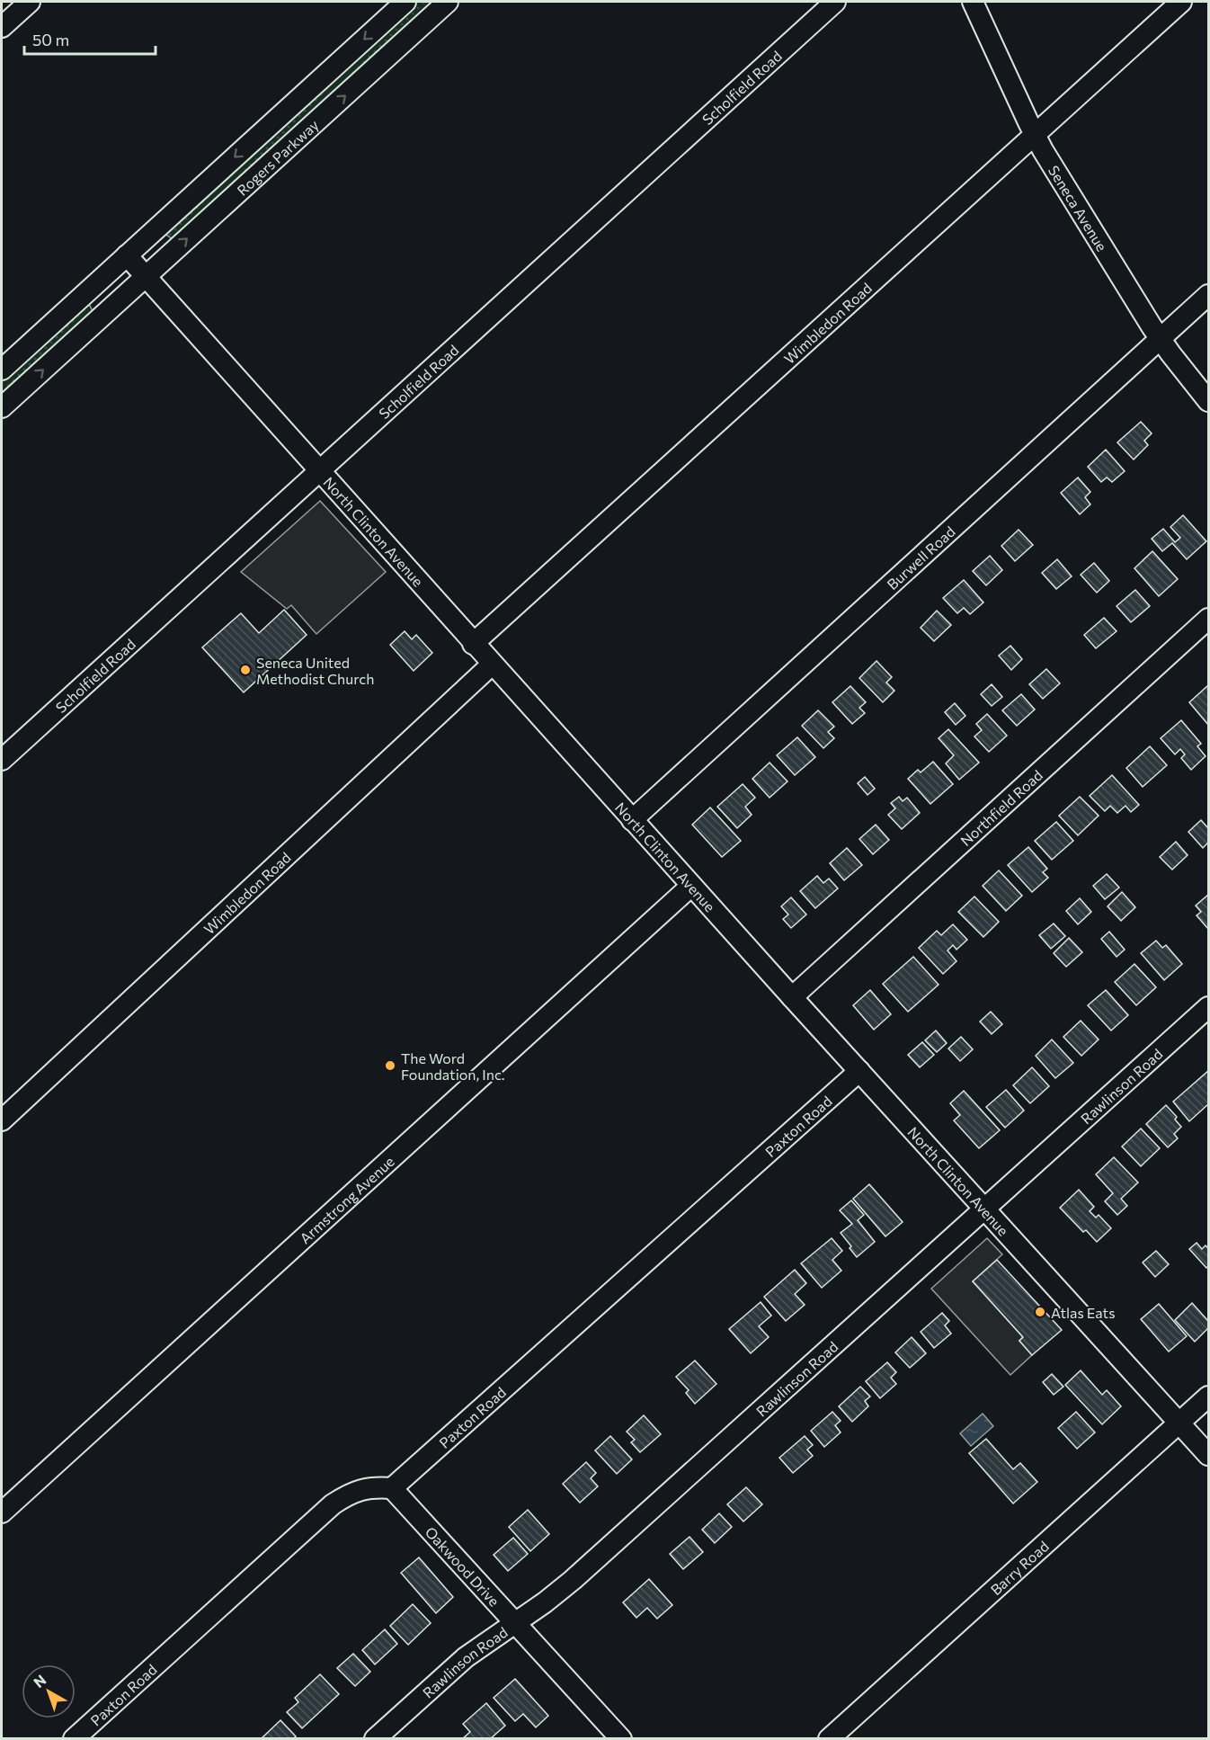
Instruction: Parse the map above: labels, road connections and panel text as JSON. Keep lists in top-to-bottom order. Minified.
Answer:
{"streets":{"street":["Scholfield Road","Rogers Parkway","Seneca Avenue","Wimbledon Road","North Clinton Avenue","Burwell Road","Northfield Road","Rawlinson Road","Paxton Road","Armstrong Avenue","Oakwood Drive","Barry Road"]},"crossings":[["Scholfield Road","North Clinton Avenue"],["Rogers Parkway","North Clinton Avenue"],["Seneca Avenue","Wimbledon Road"],["Seneca Avenue","Burwell Road"],["Wimbledon Road","North Clinton Avenue"],["North Clinton Avenue","Burwell Road"],["North Clinton Avenue","Northfield Road"],["North Clinton Avenue","Rawlinson Road"],["North Clinton Avenue","Paxton Road"],["North Clinton Avenue","Armstrong Avenue"],["North Clinton Avenue","Barry Road"],["Rawlinson Road","Oakwood Drive"],["Paxton Road","Oakwood Drive"]],"places":["Seneca United Methodist Church","The Word Foundation, Inc.","Atlas Eats"],"scale_bar":"50 m","north":"top left"}
